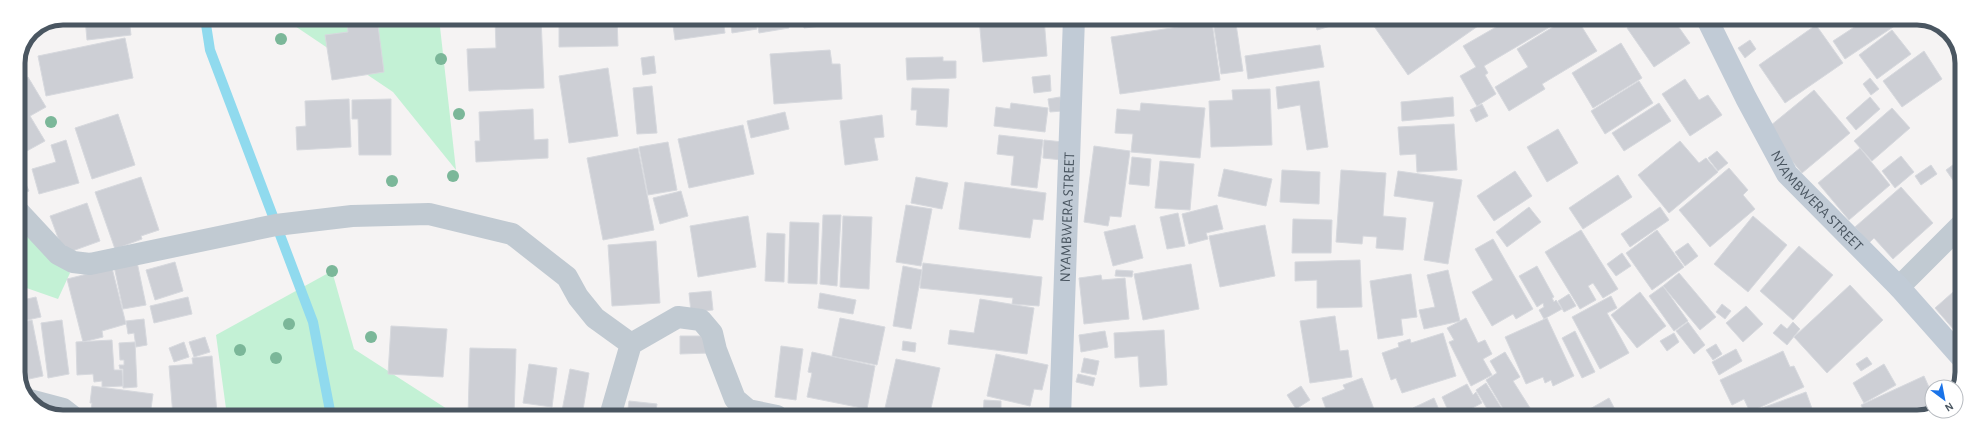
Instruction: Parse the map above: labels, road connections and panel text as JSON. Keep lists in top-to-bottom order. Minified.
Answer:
{"streets":{"street":["NYAMBWERA STREET"]},"north":"bottom right"}
